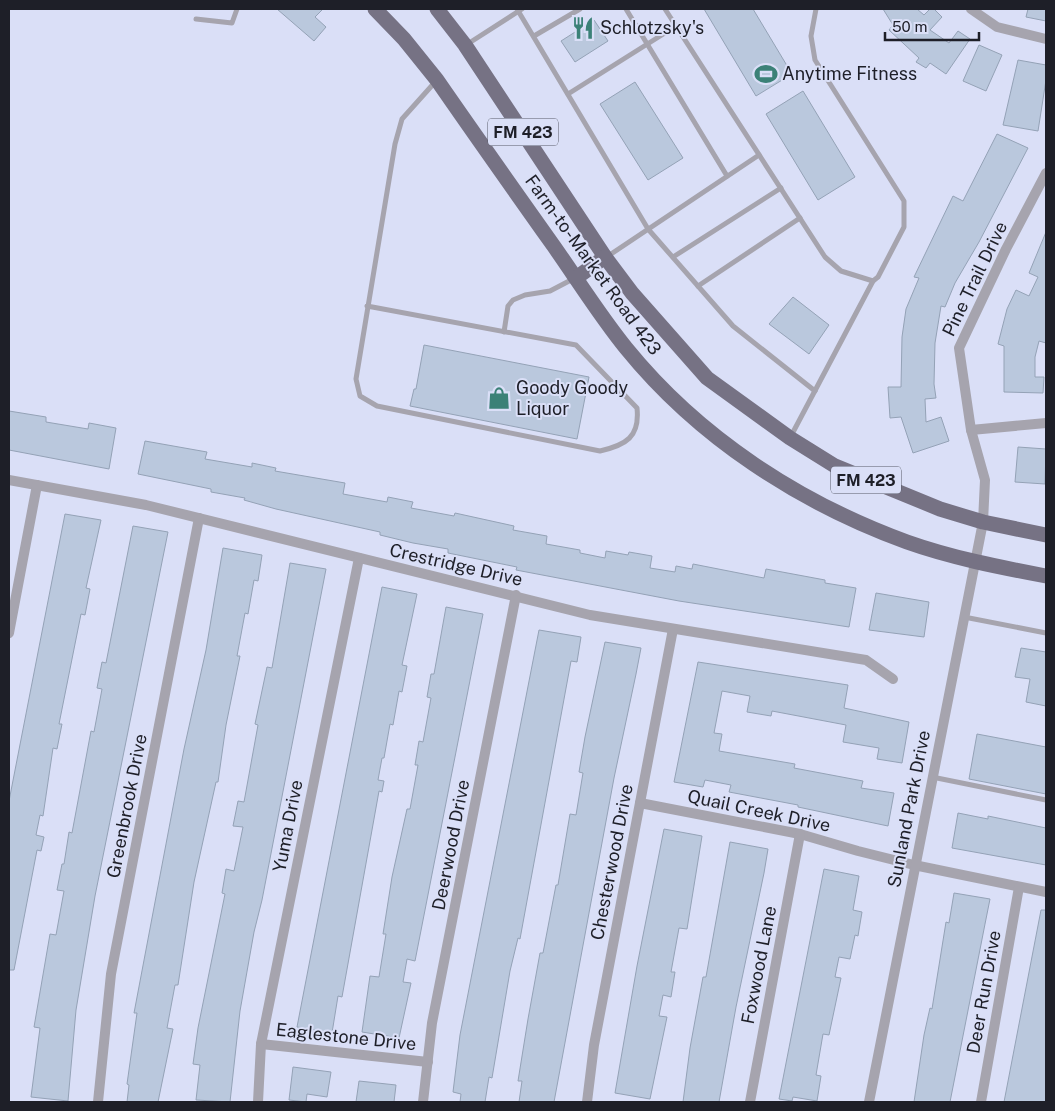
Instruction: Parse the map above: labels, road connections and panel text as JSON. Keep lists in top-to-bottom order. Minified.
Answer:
{"streets":{"main road":["FM 423","Farm-to-Market Road 423"],"street":["Pine Trail Drive","Crestridge Drive","Greenbrook Drive","Sunland Park Drive","Quail Creek Drive","Yuma Drive","Deerwood Drive","Chesterwood Drive","Foxwood Lane","Deer Run Drive","Eaglestone Drive"]},"crossings":[["Farm-to-Market Road 423","Pine Trail Drive"],["Farm-to-Market Road 423","Sunland Park Drive"],["Pine Trail Drive","Sunland Park Drive"],["Crestridge Drive","Greenbrook Drive"],["Crestridge Drive","Yuma Drive"],["Crestridge Drive","Deerwood Drive"],["Crestridge Drive","Chesterwood Drive"],["Sunland Park Drive","Quail Creek Drive"],["Quail Creek Drive","Chesterwood Drive"],["Quail Creek Drive","Foxwood Lane"],["Quail Creek Drive","Deer Run Drive"],["Yuma Drive","Eaglestone Drive"],["Deerwood Drive","Eaglestone Drive"]],"places":{"restaurant":["Schlotzsky's"],"sports":["Anytime Fitness"],"shop":["Goody Goody Liquor"]},"scale_bar":"50 m"}
